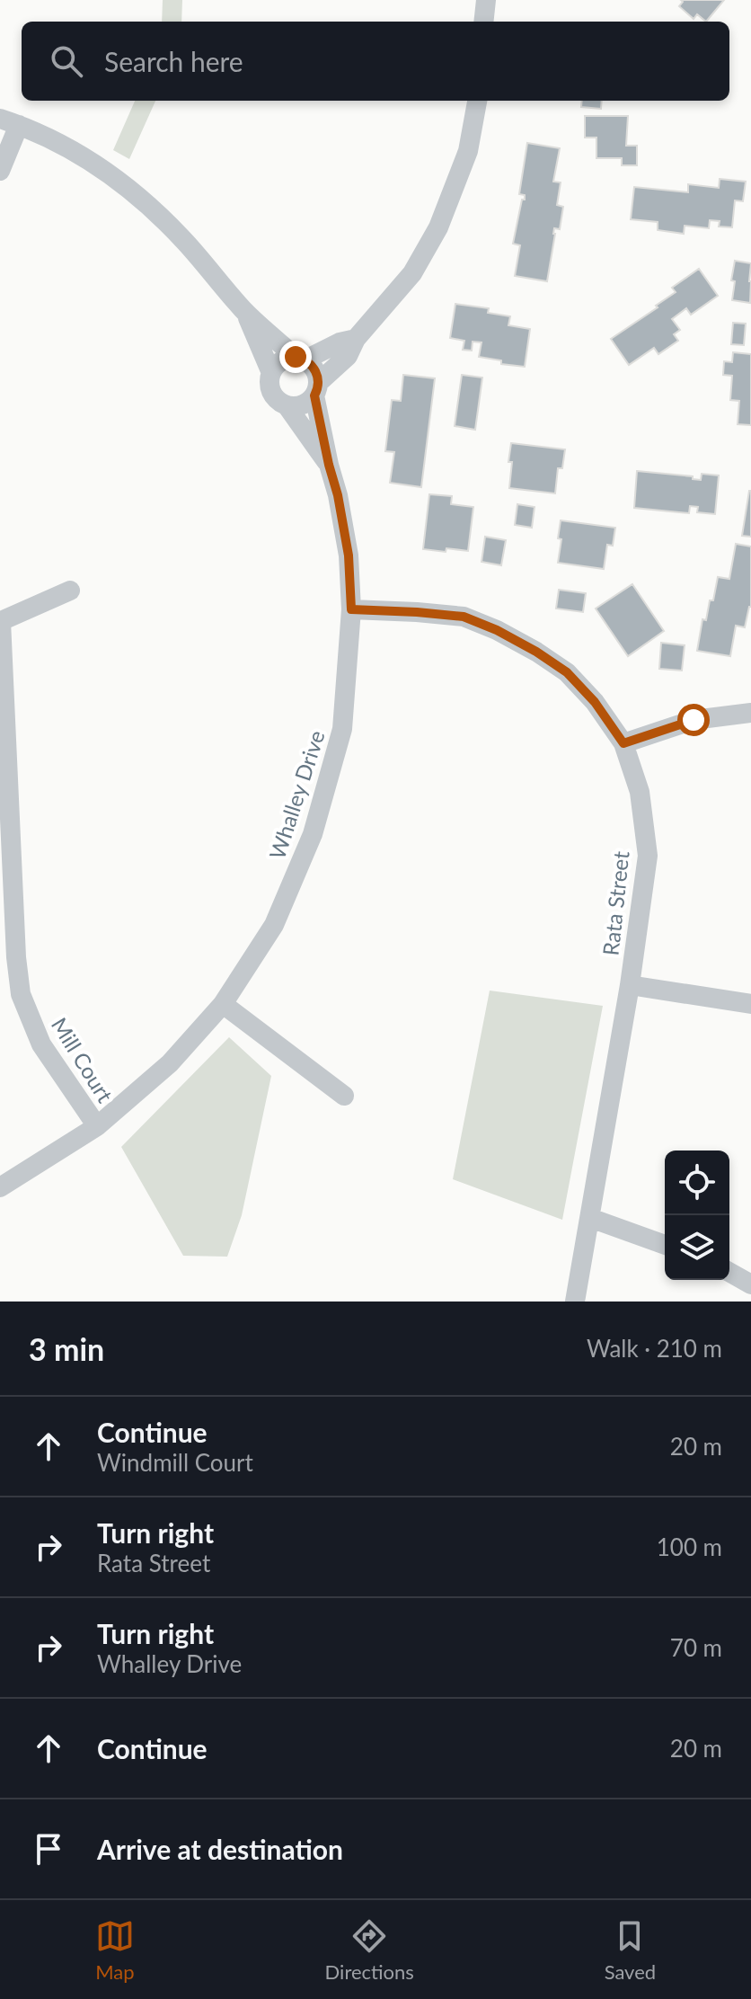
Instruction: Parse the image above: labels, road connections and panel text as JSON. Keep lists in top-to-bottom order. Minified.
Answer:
{"streets":{"street":["Whalley Drive","Rata Street","Mill Court"]},"crossings":[["Whalley Drive","Rata Street"],["Whalley Drive","Mill Court"]],"page":{"search":"Search here","heading":["3 min","Walk · 210 m"],"list":[["Continue","Windmill Court","20 m"],["Turn right","Rata Street","100 m"],["Turn right","Whalley Drive","70 m"],["Continue","20 m"],"Arrive at destination"],"nav":["Map","Directions","Saved"]}}
